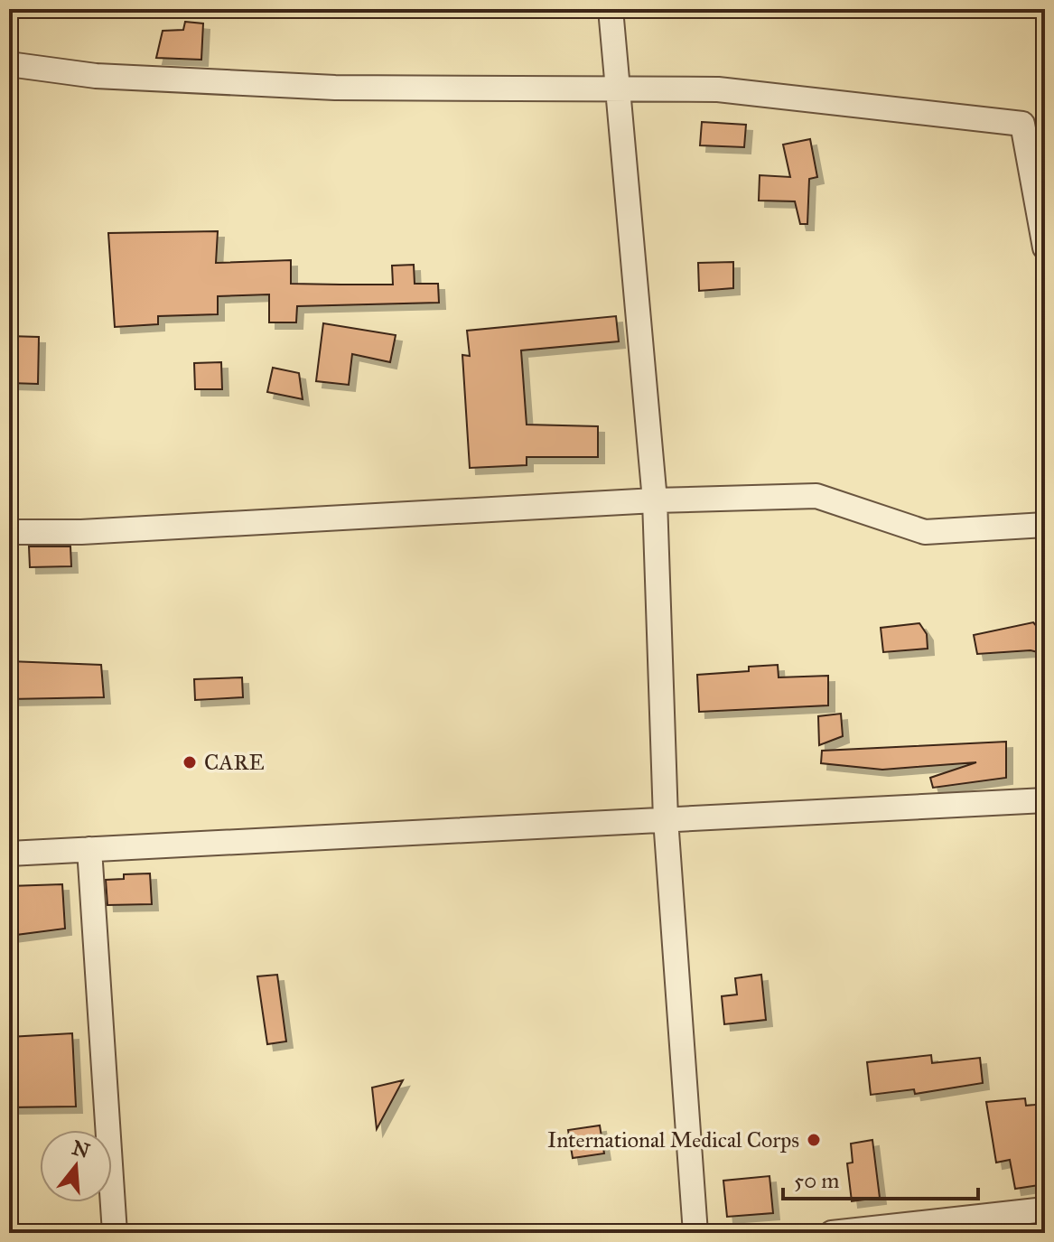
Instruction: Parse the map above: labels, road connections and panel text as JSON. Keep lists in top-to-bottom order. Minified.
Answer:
{"places":["CARE","International Medical Corps"],"scale_bar":"50 m","north":"top"}
